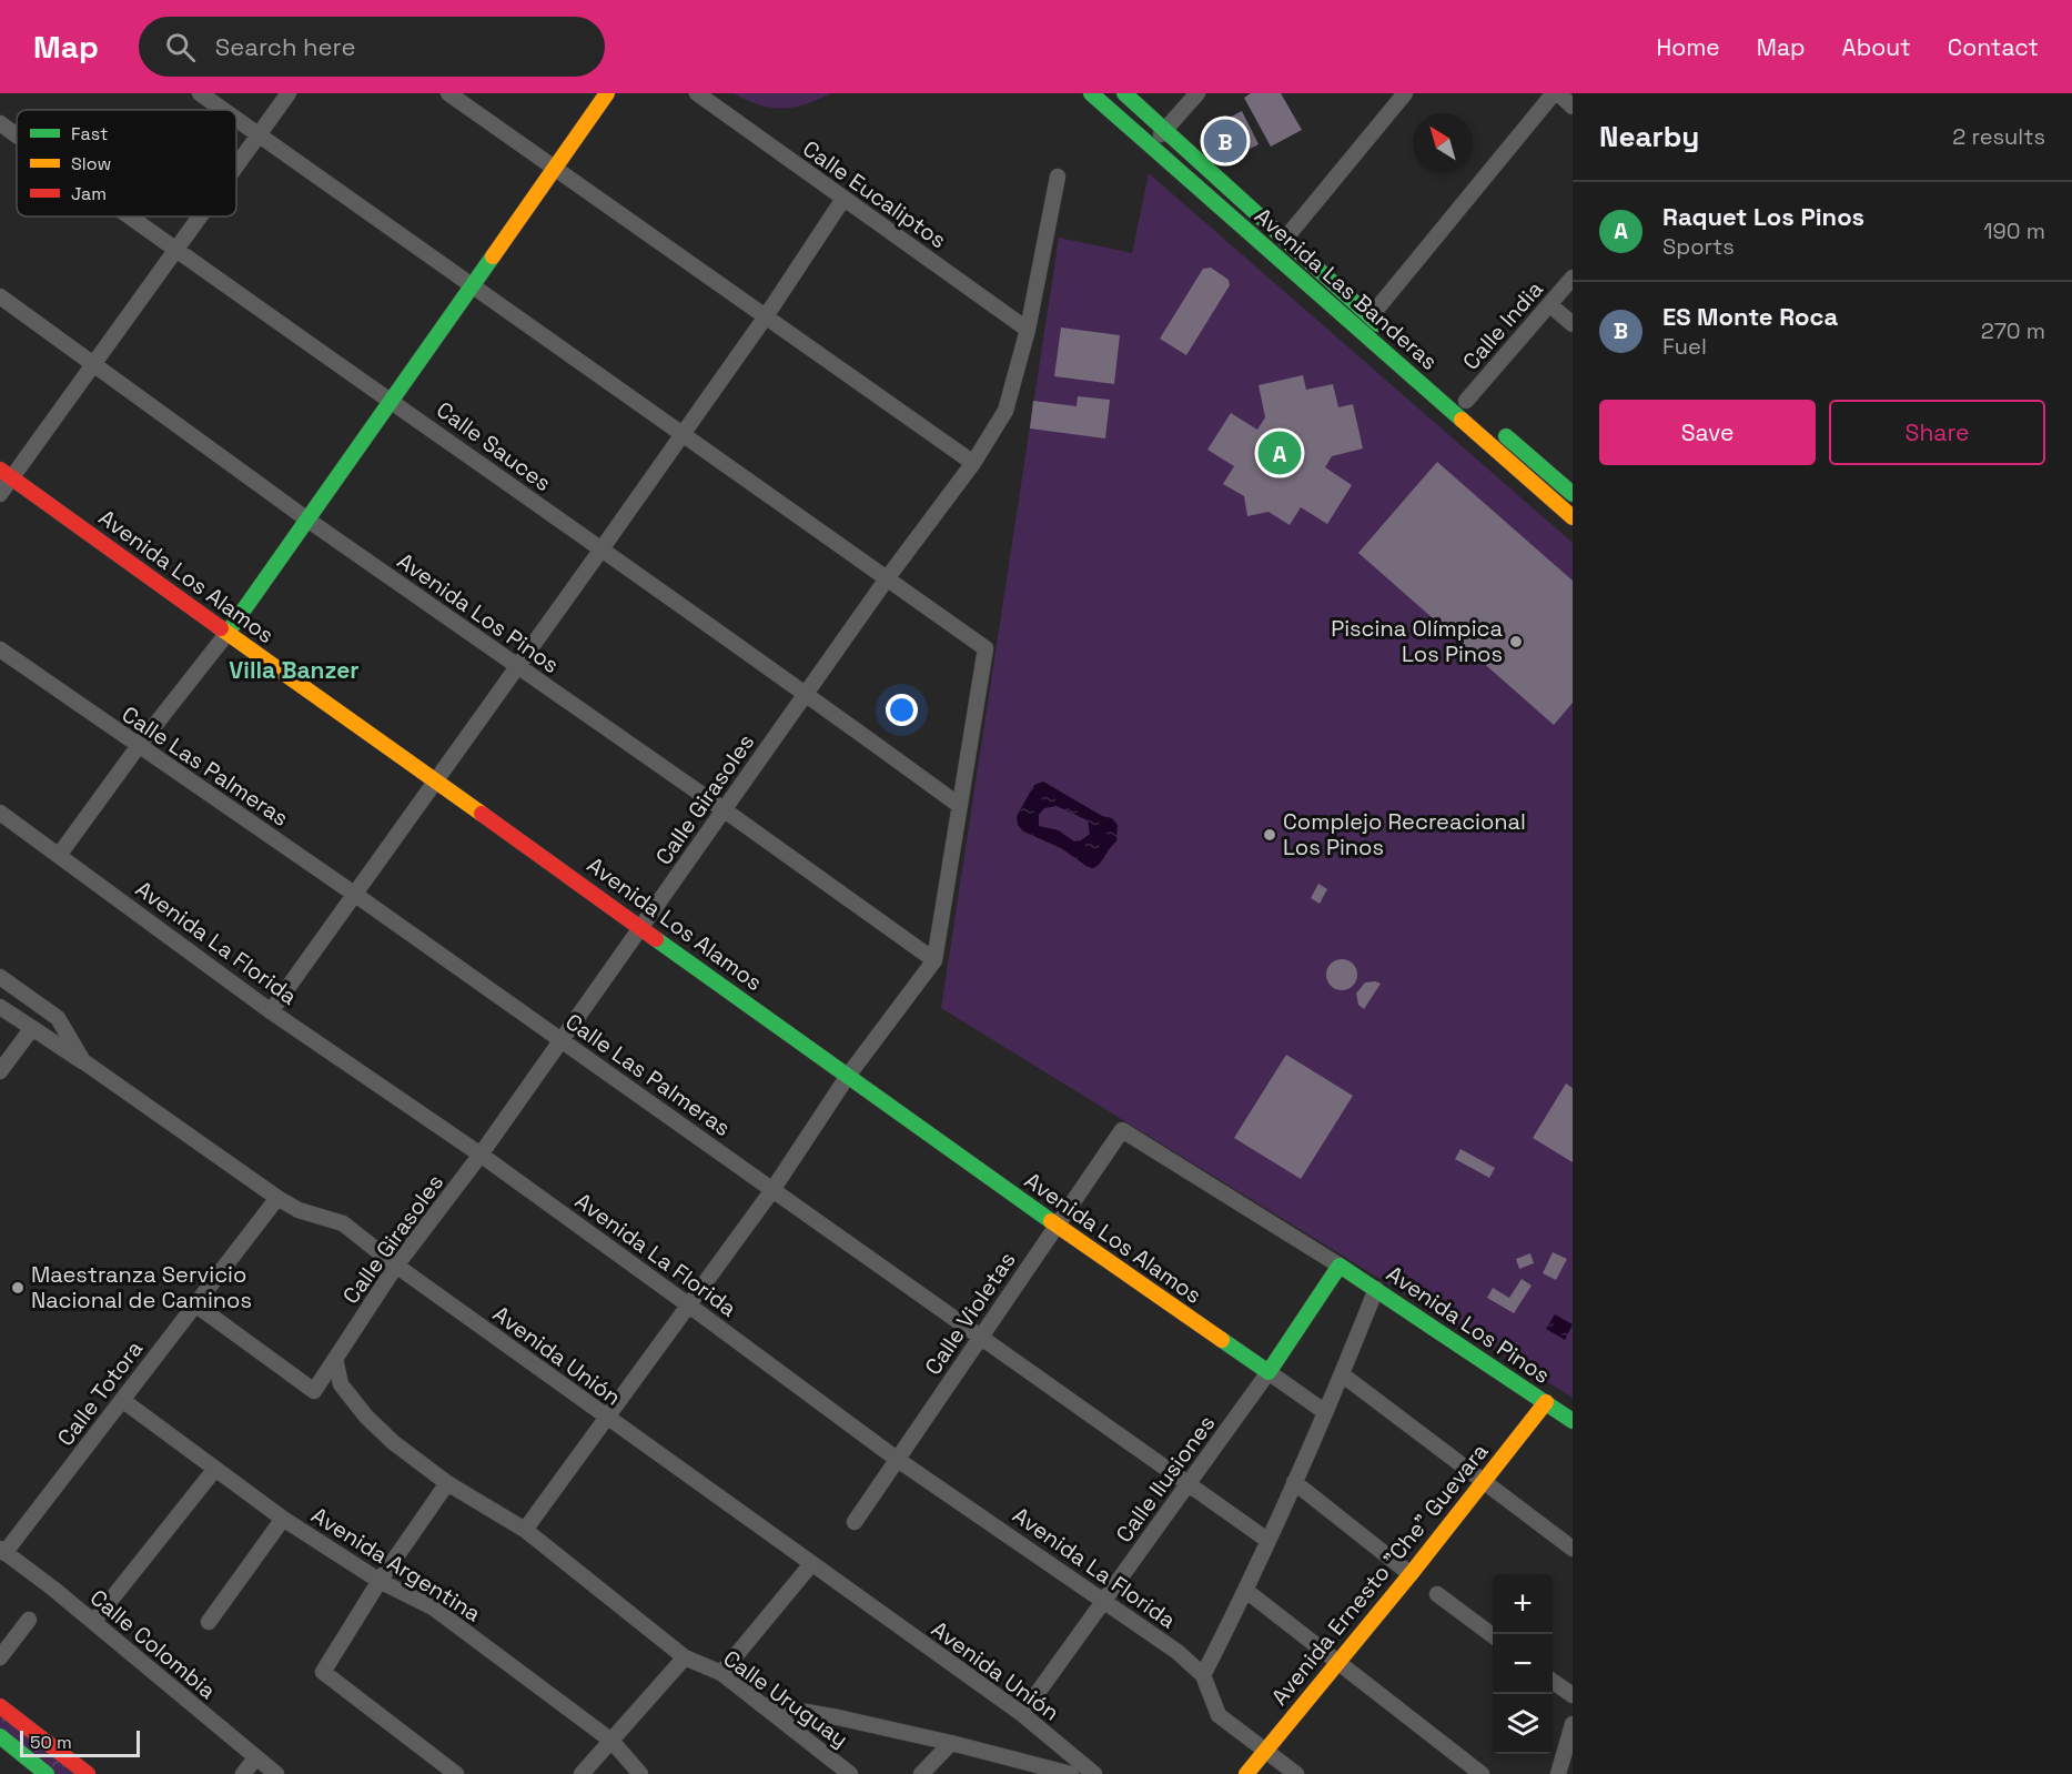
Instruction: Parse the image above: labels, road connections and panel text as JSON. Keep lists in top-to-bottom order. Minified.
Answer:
{"streets":{"street":["Calle Eucaliptos","Avenida Las Banderas","Calle India","Calle Sauces","Avenida Los Alamos","Avenida Los Pinos","Calle Las Palmeras","Calle Girasoles","Avenida La Florida","Calle Violetas","Avenida Unión","Calle Totora","Calle Ilusiones","Avenida Argentina","Avenida Ernesto \"Che\" Guevara","Calle Colombia","Calle Uruguay"]},"crossings":[["Calle Eucaliptos","Calle Girasoles"],["Calle Sauces","Calle Girasoles"],["Avenida Los Alamos","Calle Girasoles"],["Avenida Los Alamos","Calle Violetas"],["Avenida Los Alamos","Calle Ilusiones"],["Avenida Los Pinos","Calle Girasoles"],["Avenida Los Pinos","Calle Violetas"],["Avenida Los Pinos","Calle Ilusiones"],["Avenida Los Pinos","Avenida Ernesto \"Che\" Guevara"],["Calle Las Palmeras","Calle Girasoles"],["Calle Las Palmeras","Calle Violetas"],["Calle Las Palmeras","Calle Ilusiones"],["Calle Girasoles","Avenida La Florida"],["Calle Girasoles","Avenida Unión"],["Calle Girasoles","Calle Totora"],["Calle Girasoles","Calle Uruguay"],["Avenida La Florida","Calle Violetas"],["Avenida La Florida","Calle Ilusiones"],["Avenida La Florida","Avenida Ernesto \"Che\" Guevara"],["Calle Violetas","Calle Ilusiones"],["Avenida Unión","Calle Totora"],["Avenida Unión","Calle Ilusiones"],["Calle Totora","Avenida Argentina"],["Calle Totora","Calle Colombia"]],"districts":["Villa Banzer"],"places":["Piscina Olímpica Los Pinos","Complejo Recreacional Los Pinos","Maestranza Servicio Nacional de Caminos"],"legend":["Fast","Slow","Jam"],"scale_bar":"50 m","north":"top left","page":{"header":"Map","search":"Search here","nav":["Home","Map","About","Contact"],"heading":["Nearby","2 results"],"pins":["B","A"],"list":[{"mark":"A","name":"Raquet Los Pinos","note":"Sports","value":"190 m"},{"mark":"B","name":"ES Monte Roca","note":"Fuel","value":"270 m"}],"buttons":["Save","Share"],"map_buttons":["+","−"],"scale":"50 m"}}
